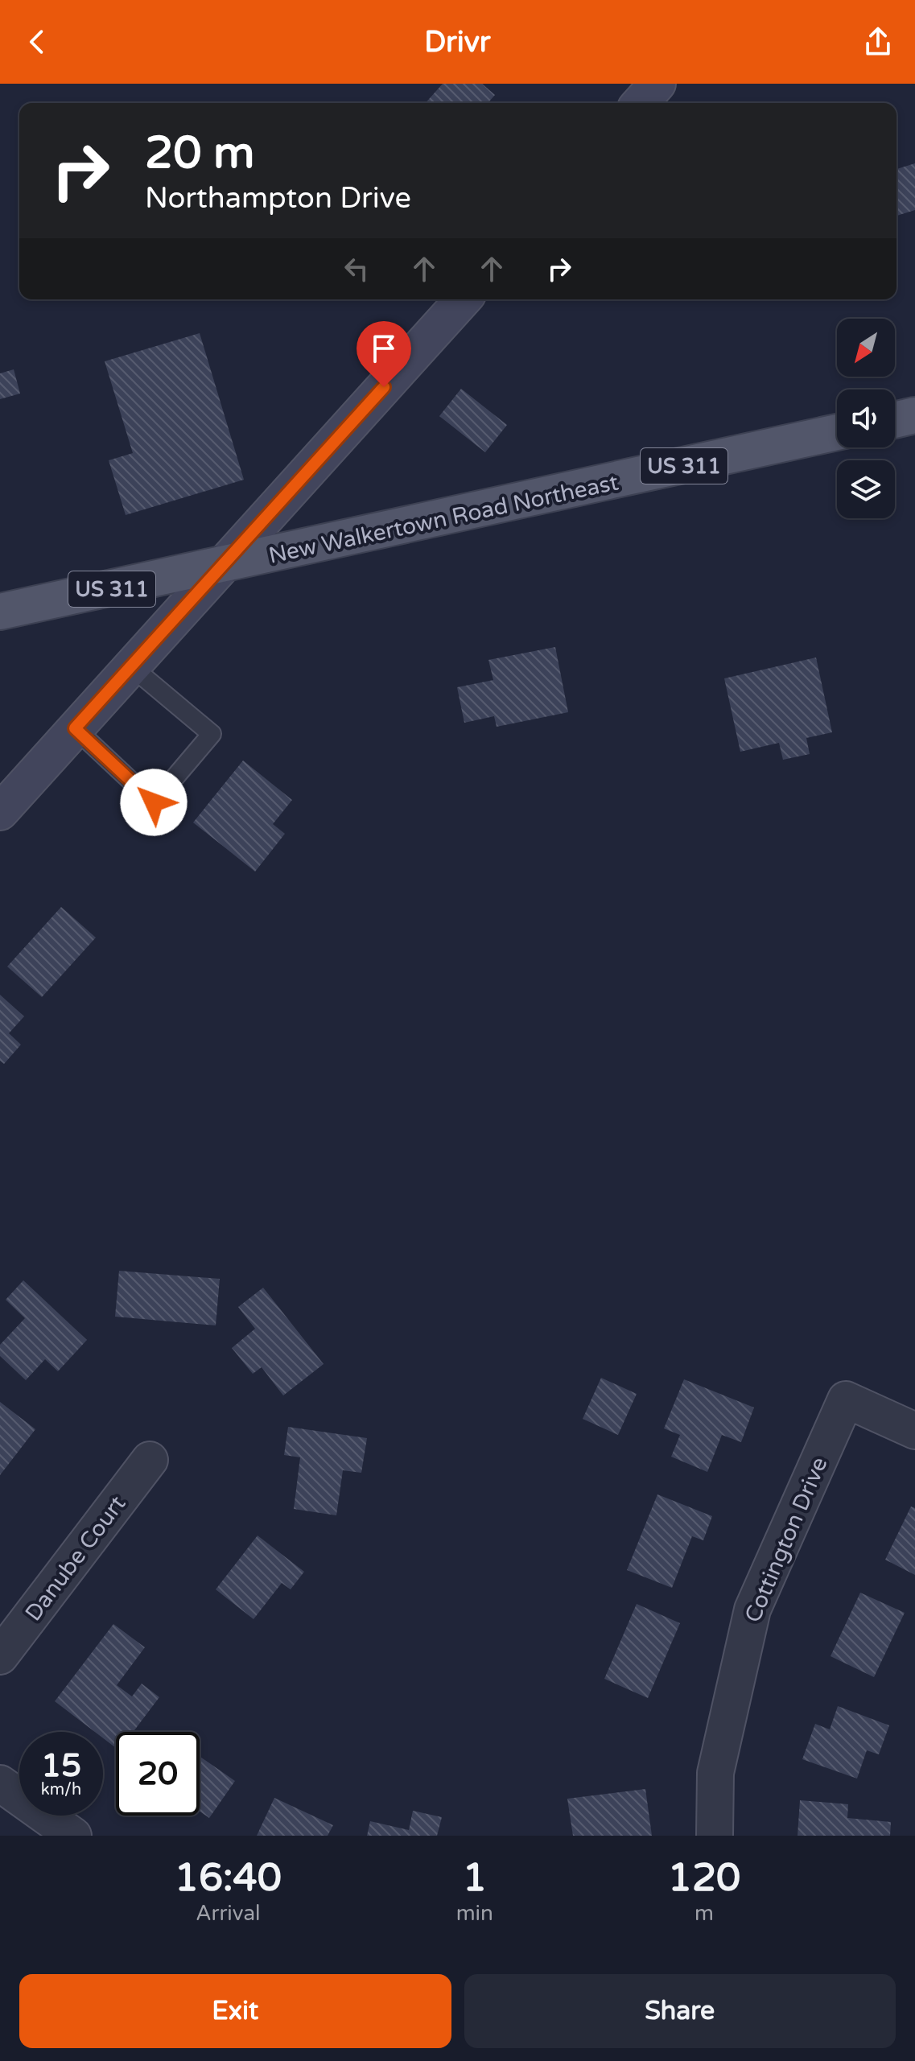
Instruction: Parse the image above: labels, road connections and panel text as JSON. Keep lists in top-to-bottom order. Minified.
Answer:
{"streets":{"main road":["US 311","New Walkertown Road Northeast"],"street":["Cottington Drive","Danube Court"]},"north":"bottom left","page":{"header":"Drivr","turn":["20 m","Northampton Drive"],"speed":"15 km/h","limit":"20","eta":["16:40","Arrival","1","min","120","m"],"buttons":["Exit","Share"]}}
